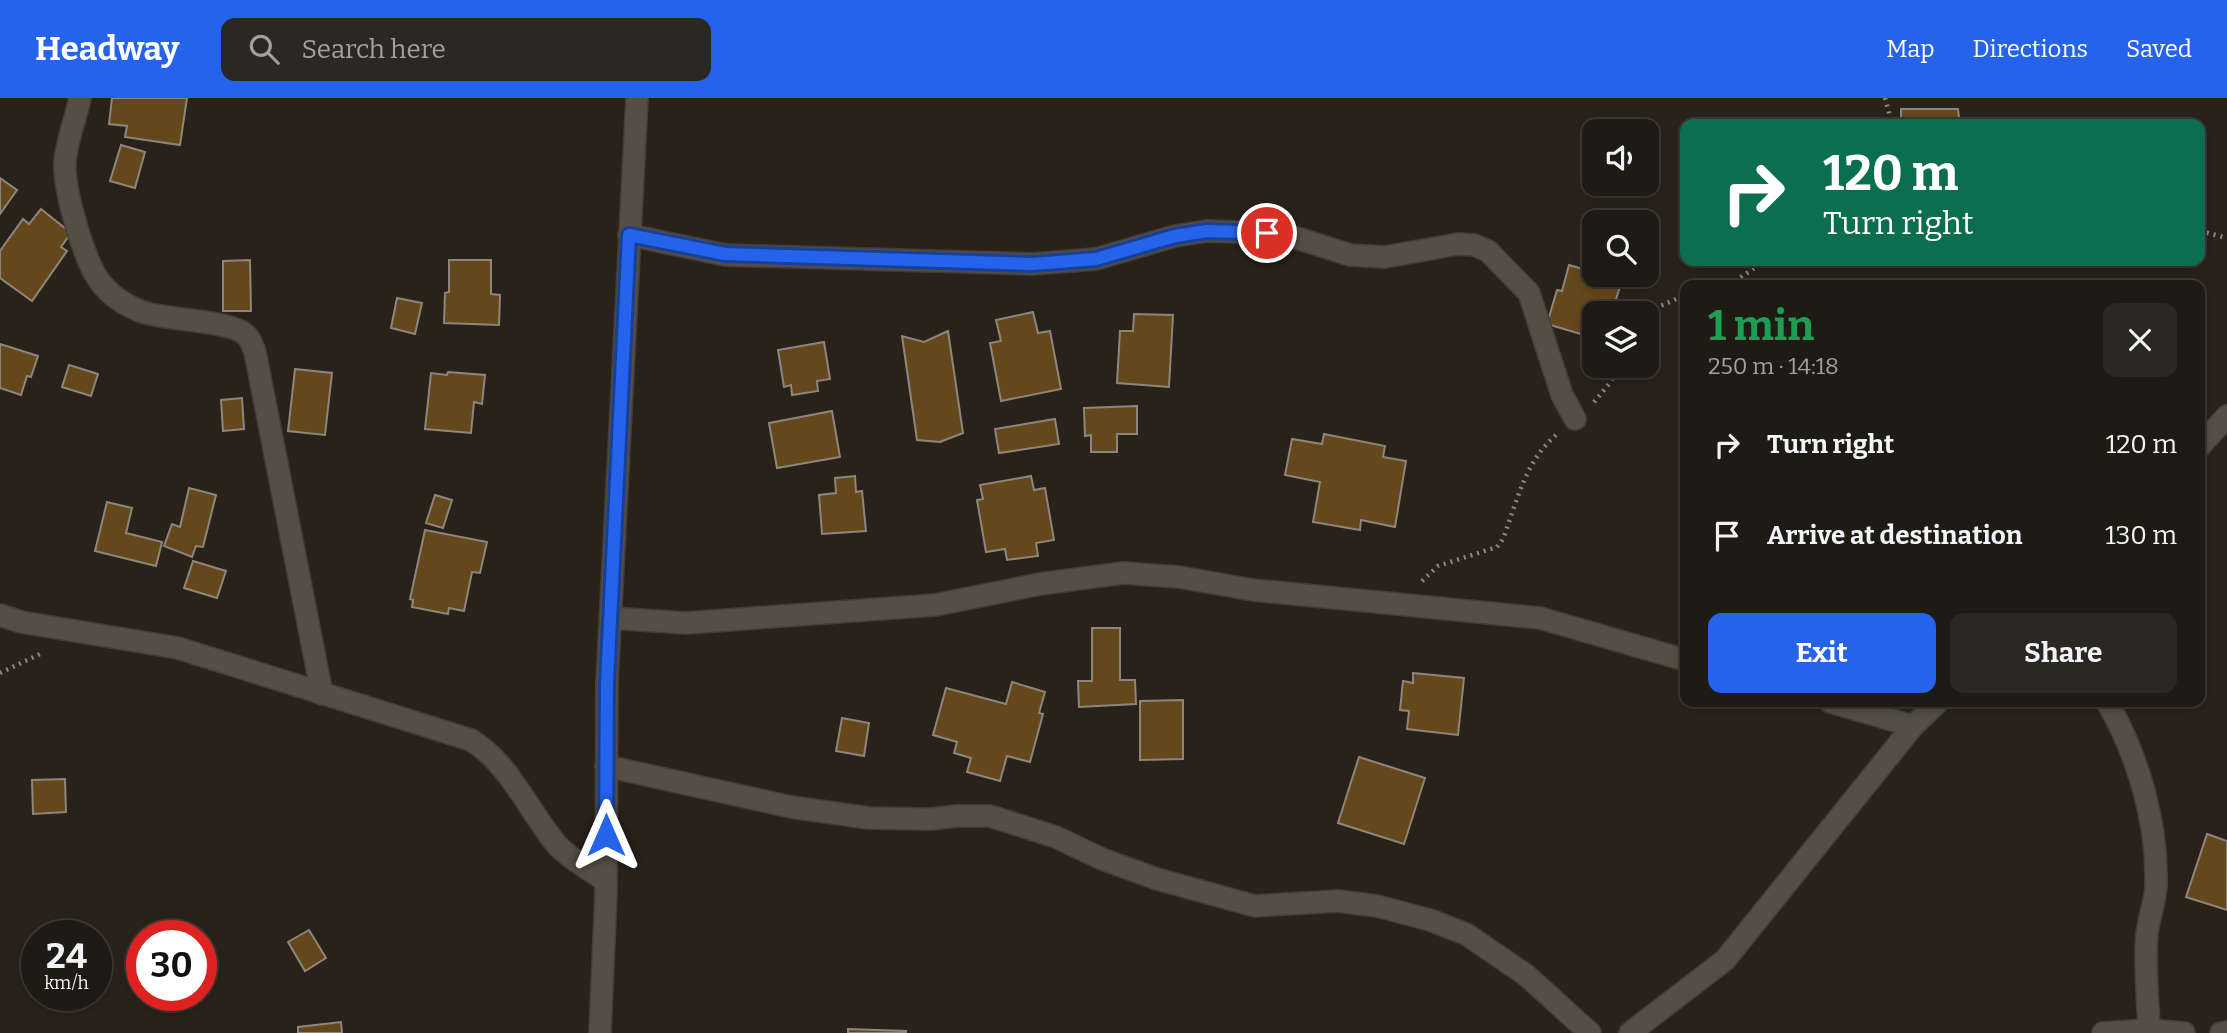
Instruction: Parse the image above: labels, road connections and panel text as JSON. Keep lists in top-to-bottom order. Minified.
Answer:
{"page":{"header":"Headway","search":"Search here","nav":["Map","Directions","Saved"],"turn":["120 m","Turn right"],"heading":["1 min","250 m · 14:18"],"list":[{"name":"Turn right","value":"120 m"},{"name":"Arrive at destination","value":"130 m"}],"buttons":["Exit","Share"],"speed":"24 km/h","limit":"30"}}
